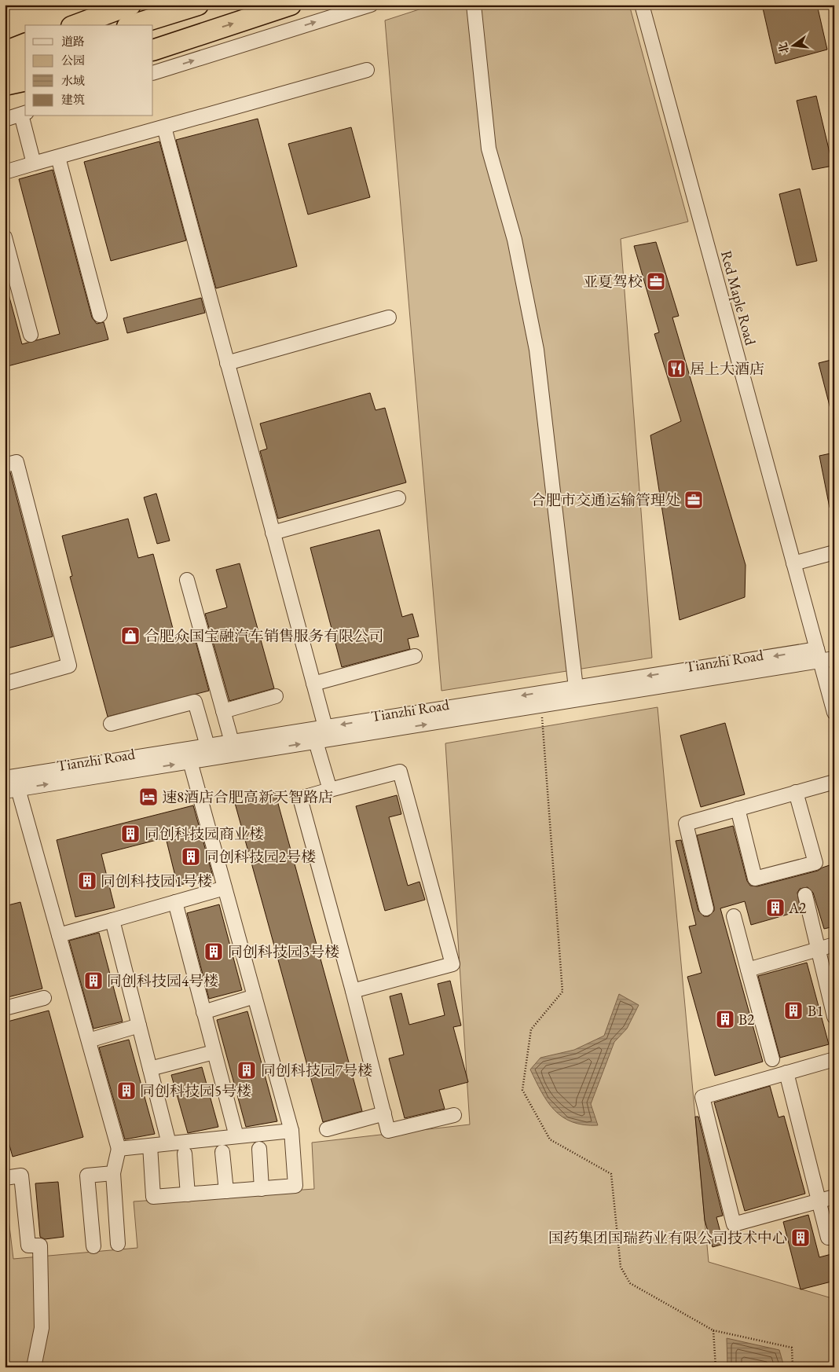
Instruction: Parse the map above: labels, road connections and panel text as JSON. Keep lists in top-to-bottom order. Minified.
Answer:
{"streets":{"street":["Red Maple Road","Tianzhi Road"]},"crossings":[["Red Maple Road","Tianzhi Road"]],"places":{"office":["亚夏驾校","合肥市交通运输管理处"],"restaurant":["居上大酒店"],"shop":["合肥众国宝融汽车销售服务有限公司"],"hotel":["速8酒店合肥高新天智路店"],"building":["同创科技园商业楼","同创科技园2号楼","同创科技园1号楼","A2","同创科技园3号楼","同创科技园4号楼","B1","B2","同创科技园7号楼","同创科技园5号楼","国药集团国瑞药业有限公司技术中心"]},"legend":["道路","公园","水域","建筑"],"north":"left"}
